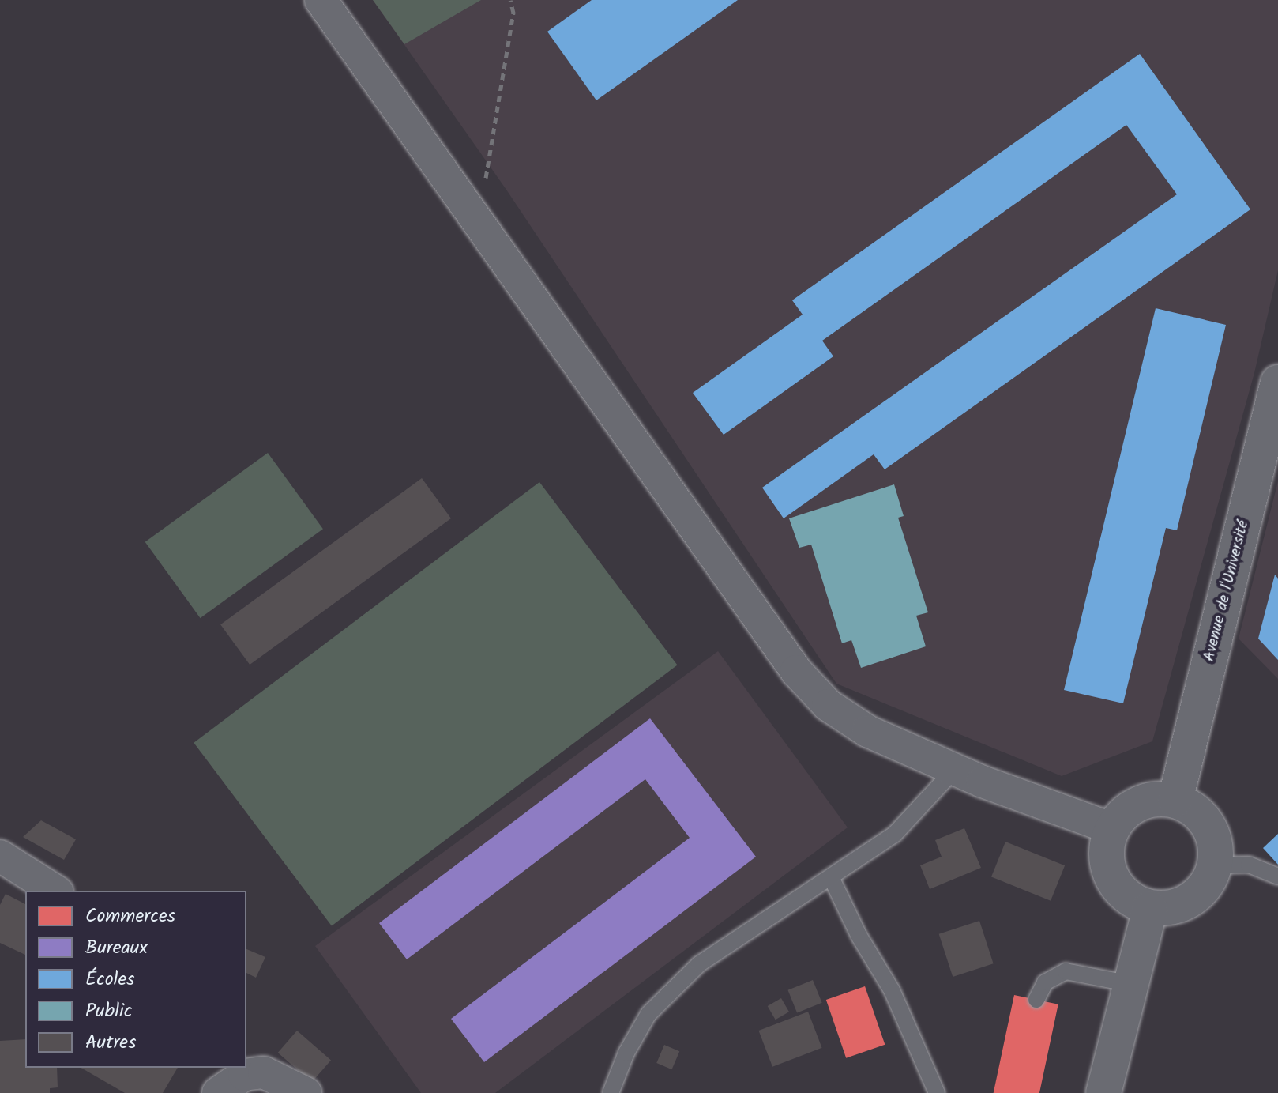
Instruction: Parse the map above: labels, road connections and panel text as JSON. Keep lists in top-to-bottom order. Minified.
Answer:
{"streets":{"street":["Avenue de l'Université"]},"legend":["Commerces","Bureaux","Écoles","Public","Autres"]}
